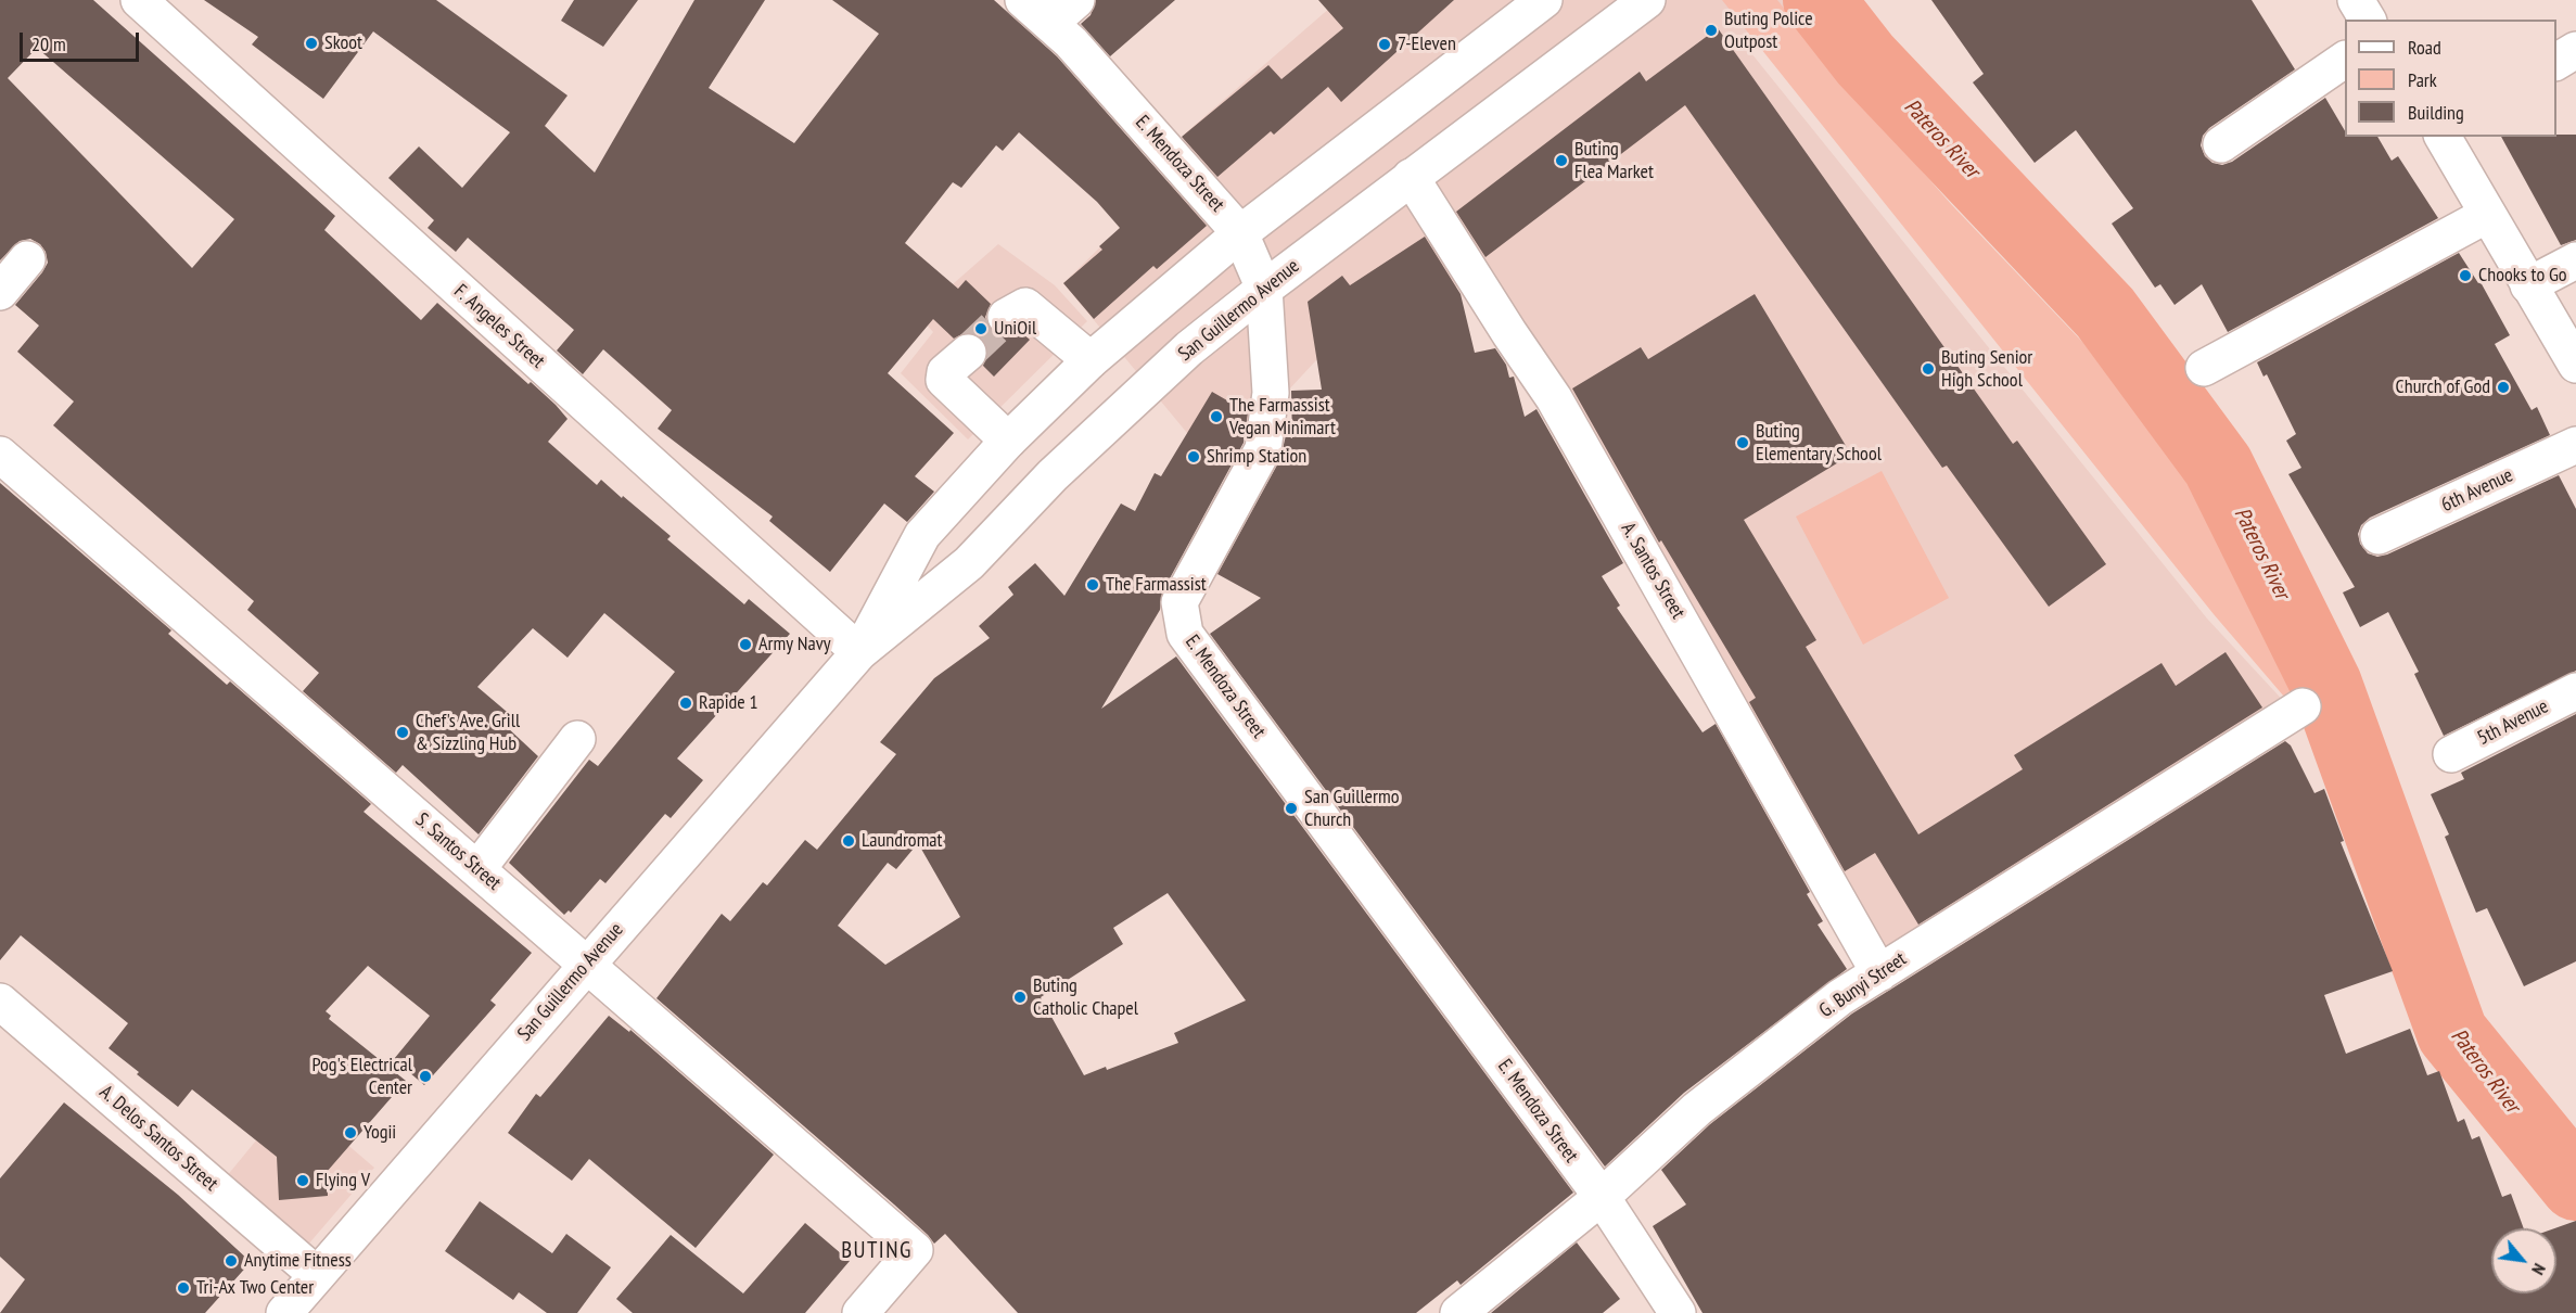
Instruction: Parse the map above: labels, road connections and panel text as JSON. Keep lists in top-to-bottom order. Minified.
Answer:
{"streets":{"street":["E. Mendoza Street","San Guillermo Avenue","F. Angeles Street","6th Avenue","A. Santos Street","5th Avenue","S. Santos Street","G. Bunyi Street","A. Delos Santos Street"]},"crossings":[["E. Mendoza Street","San Guillermo Avenue"],["E. Mendoza Street","G. Bunyi Street"],["San Guillermo Avenue","F. Angeles Street"],["San Guillermo Avenue","A. Santos Street"],["San Guillermo Avenue","S. Santos Street"],["San Guillermo Avenue","A. Delos Santos Street"],["A. Santos Street","G. Bunyi Street"]],"districts":["BUTING"],"water":["Pateros River"],"places":["Buting Police Outpost","Skoot","7-Eleven","Buting Flea Market","Chooks to Go","UniOil","Buting Senior High School","Church of God","The Farmassist Vegan Minimart","Buting Elementary School","Shrimp Station","The Farmassist","Army Navy","Rapide 1","Chef's Ave. Grill & Sizzling Hub","San Guillermo Church","Laundromat","Buting Catholic Chapel","Pog's Electrical Center","Yogii","Flying V","Anytime Fitness","Tri-Ax Two Center"],"legend":["Road","Park","Building"],"scale_bar":"20 m","north":"bottom right"}
